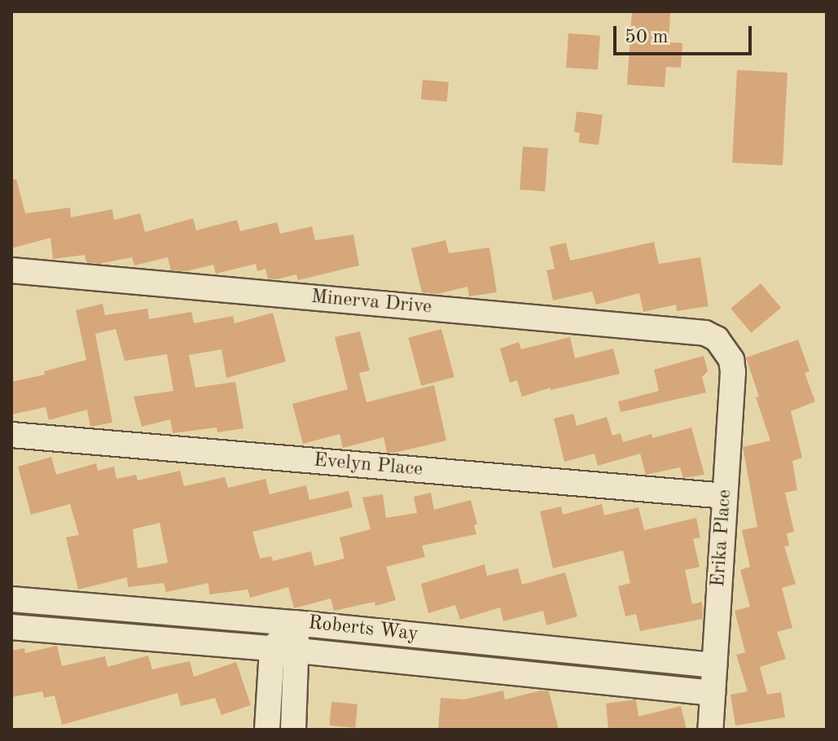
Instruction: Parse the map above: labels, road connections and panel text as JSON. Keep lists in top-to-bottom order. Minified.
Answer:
{"streets":{"street":["Minerva Drive","Evelyn Place","Erika Place","Roberts Way"]},"crossings":[["Minerva Drive","Erika Place"],["Evelyn Place","Erika Place"],["Erika Place","Roberts Way"]],"scale_bar":"50 m"}
